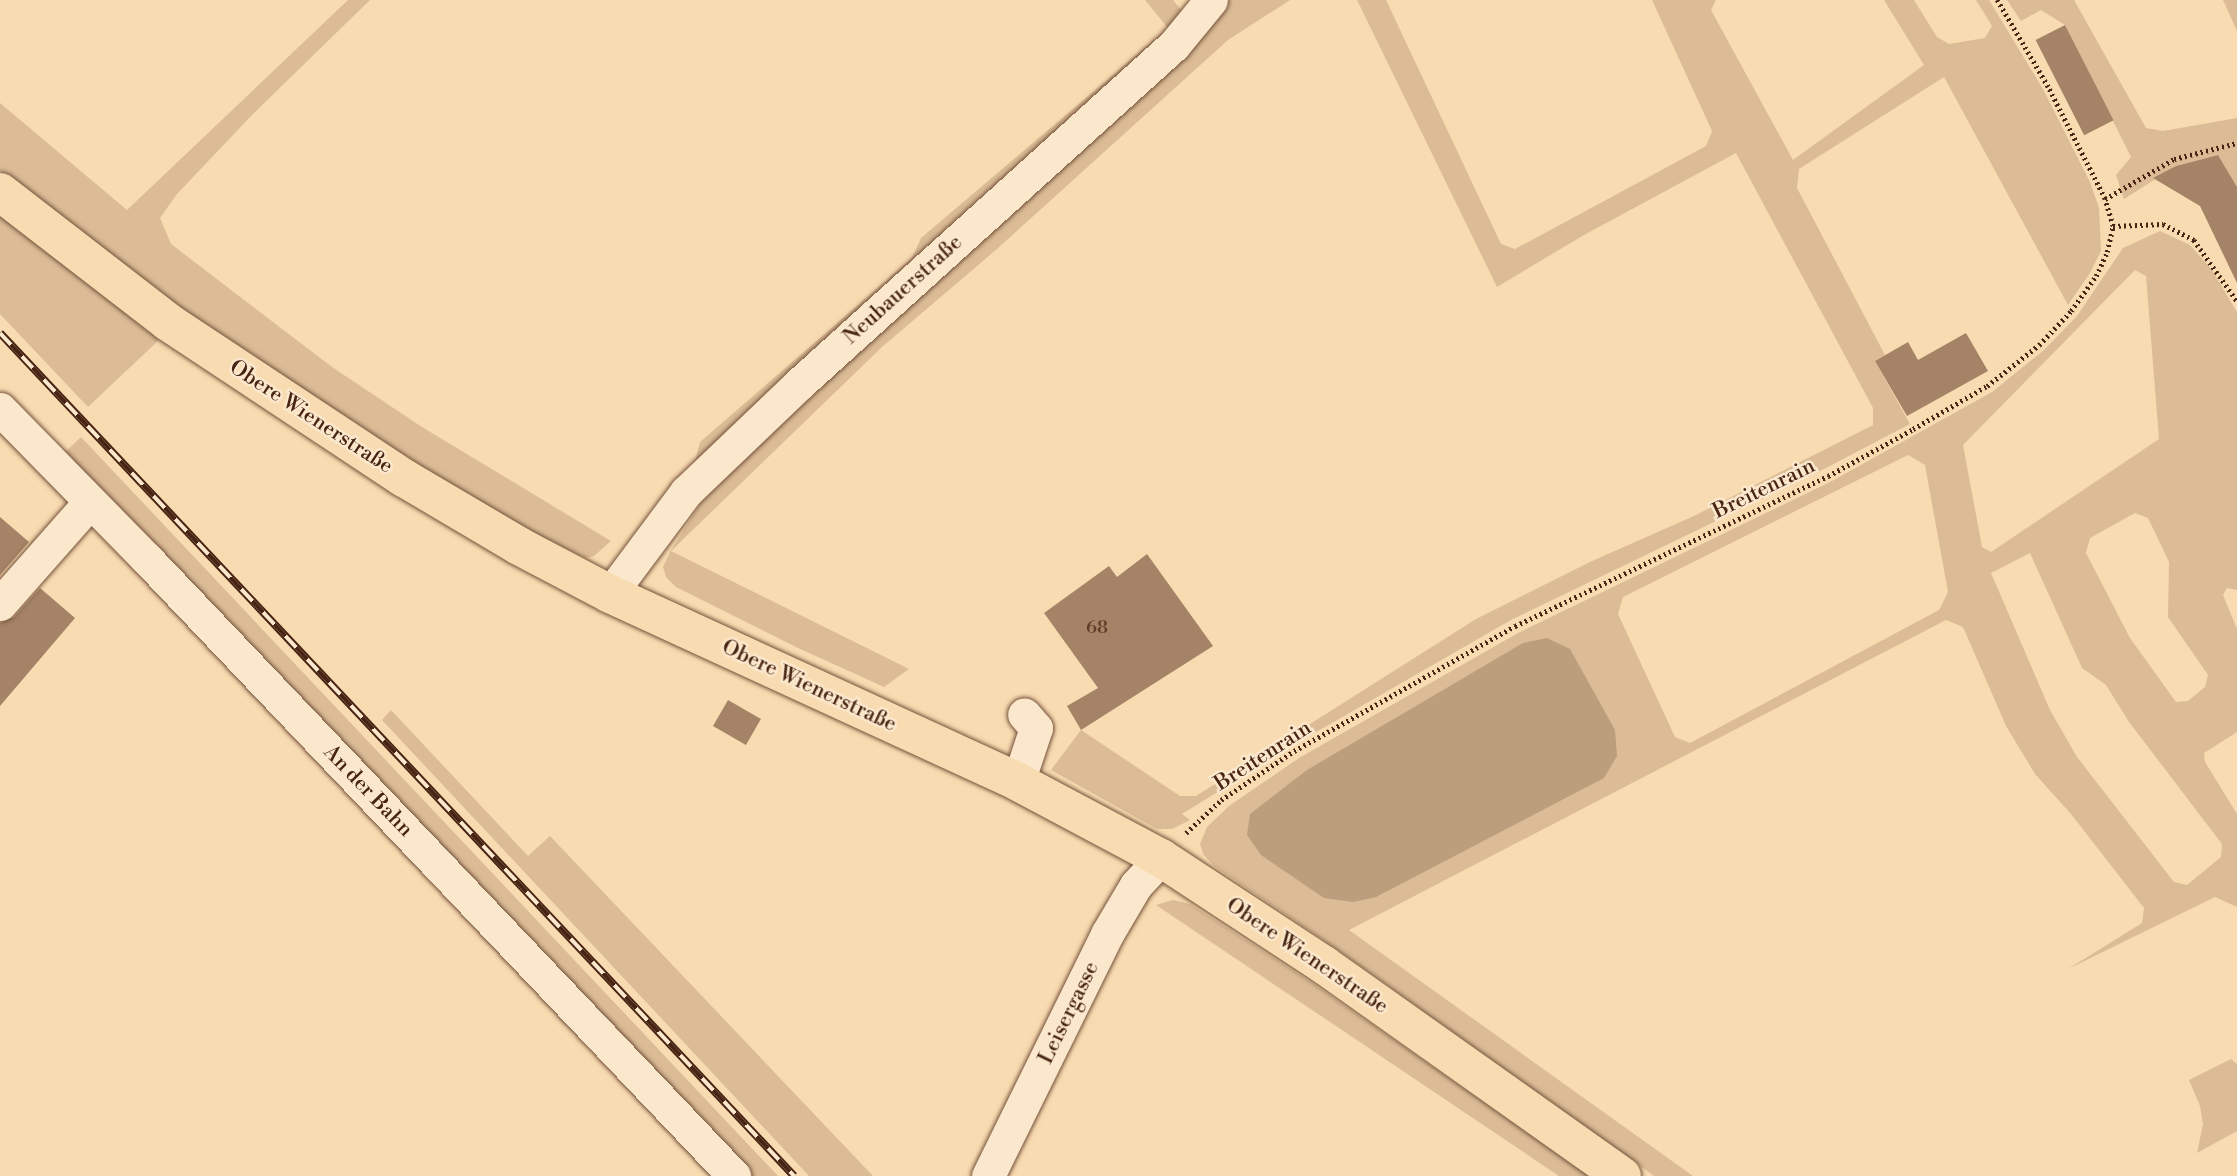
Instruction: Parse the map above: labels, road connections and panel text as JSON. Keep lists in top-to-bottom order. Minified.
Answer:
{"streets":{"main road":["Obere Wienerstraße"],"street":["Neubauerstraße","An der Bahn","Leisergasse"],"path":["Breitenrain"]},"crossings":[["Neubauerstraße","Obere Wienerstraße"],["Obere Wienerstraße","Breitenrain"],["Obere Wienerstraße","Leisergasse"],["Breitenrain","Leisergasse"]],"house_numbers":["68"]}
